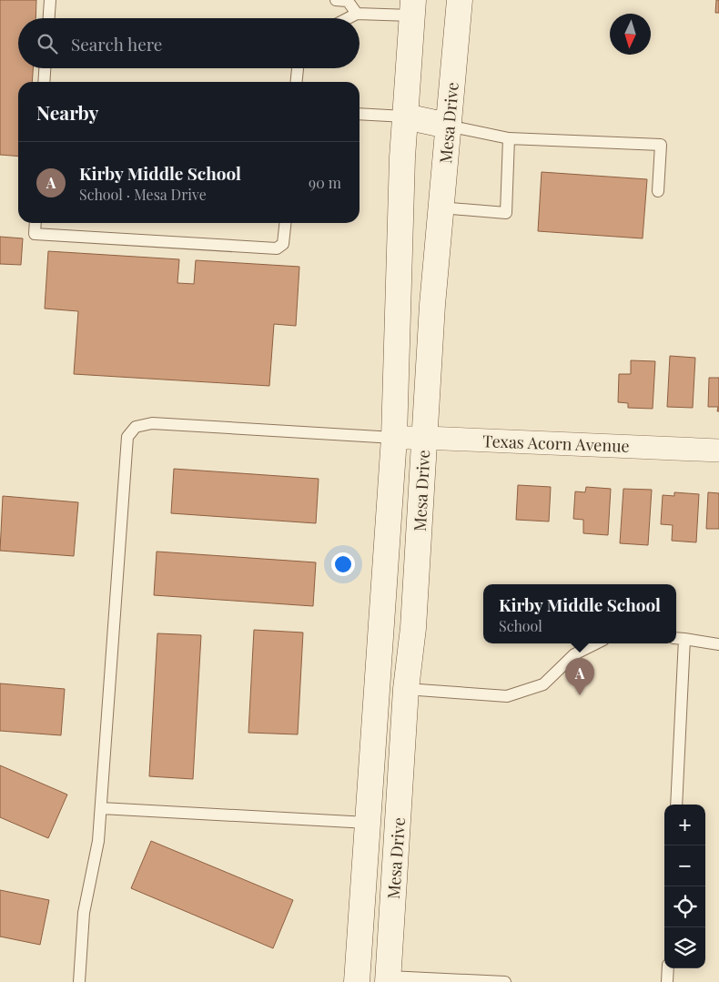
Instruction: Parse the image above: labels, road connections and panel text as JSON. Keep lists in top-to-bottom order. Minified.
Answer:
{"streets":{"main road":["Mesa Drive"],"street":["Texas Acorn Avenue"]},"crossings":[["Mesa Drive","Texas Acorn Avenue"]],"north":"bottom","page":{"search":"Search here","heading":"Nearby","list":[{"mark":"A","name":"Kirby Middle School","note":"School · Mesa Drive","value":"90 m"}],"popup":["Kirby Middle School","School"],"pins":"A","map_buttons":["+","−"]}}
